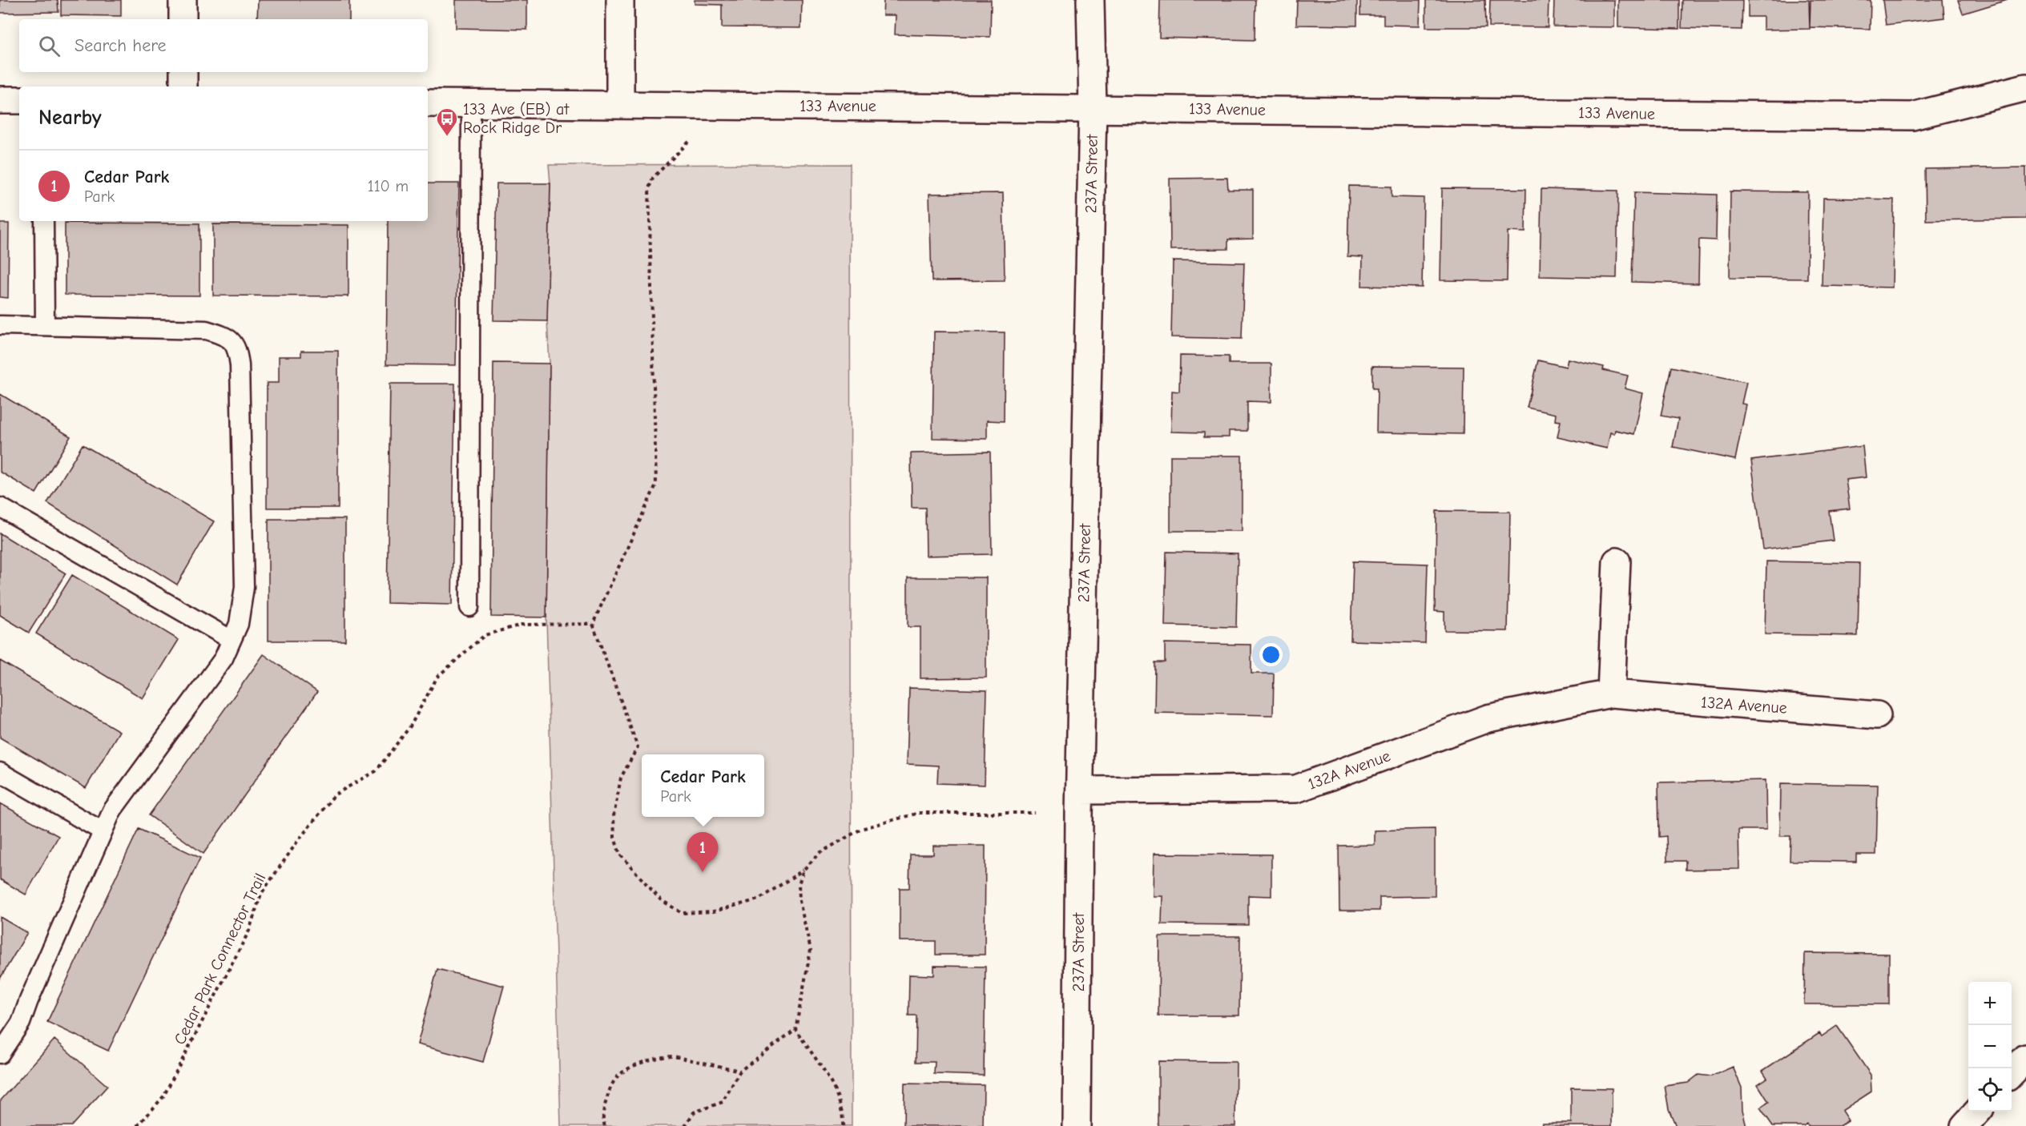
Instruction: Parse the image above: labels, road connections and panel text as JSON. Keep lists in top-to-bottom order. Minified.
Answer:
{"streets":{"street":["133 Avenue","237A Street","132A Avenue"],"path":["Cedar Park Connector Trail"]},"crossings":[["133 Avenue","237A Street"],["237A Street","132A Avenue"]],"places":{"bus stop":["133 Ave (EB) at Rock Ridge Dr"]},"page":{"search":"Search here","heading":"Nearby","list":[{"mark":"1","name":"Cedar Park","note":"Park","value":"110 m"}],"popup":["Cedar Park","Park"],"pins":"1","map_buttons":["+","−"]}}
